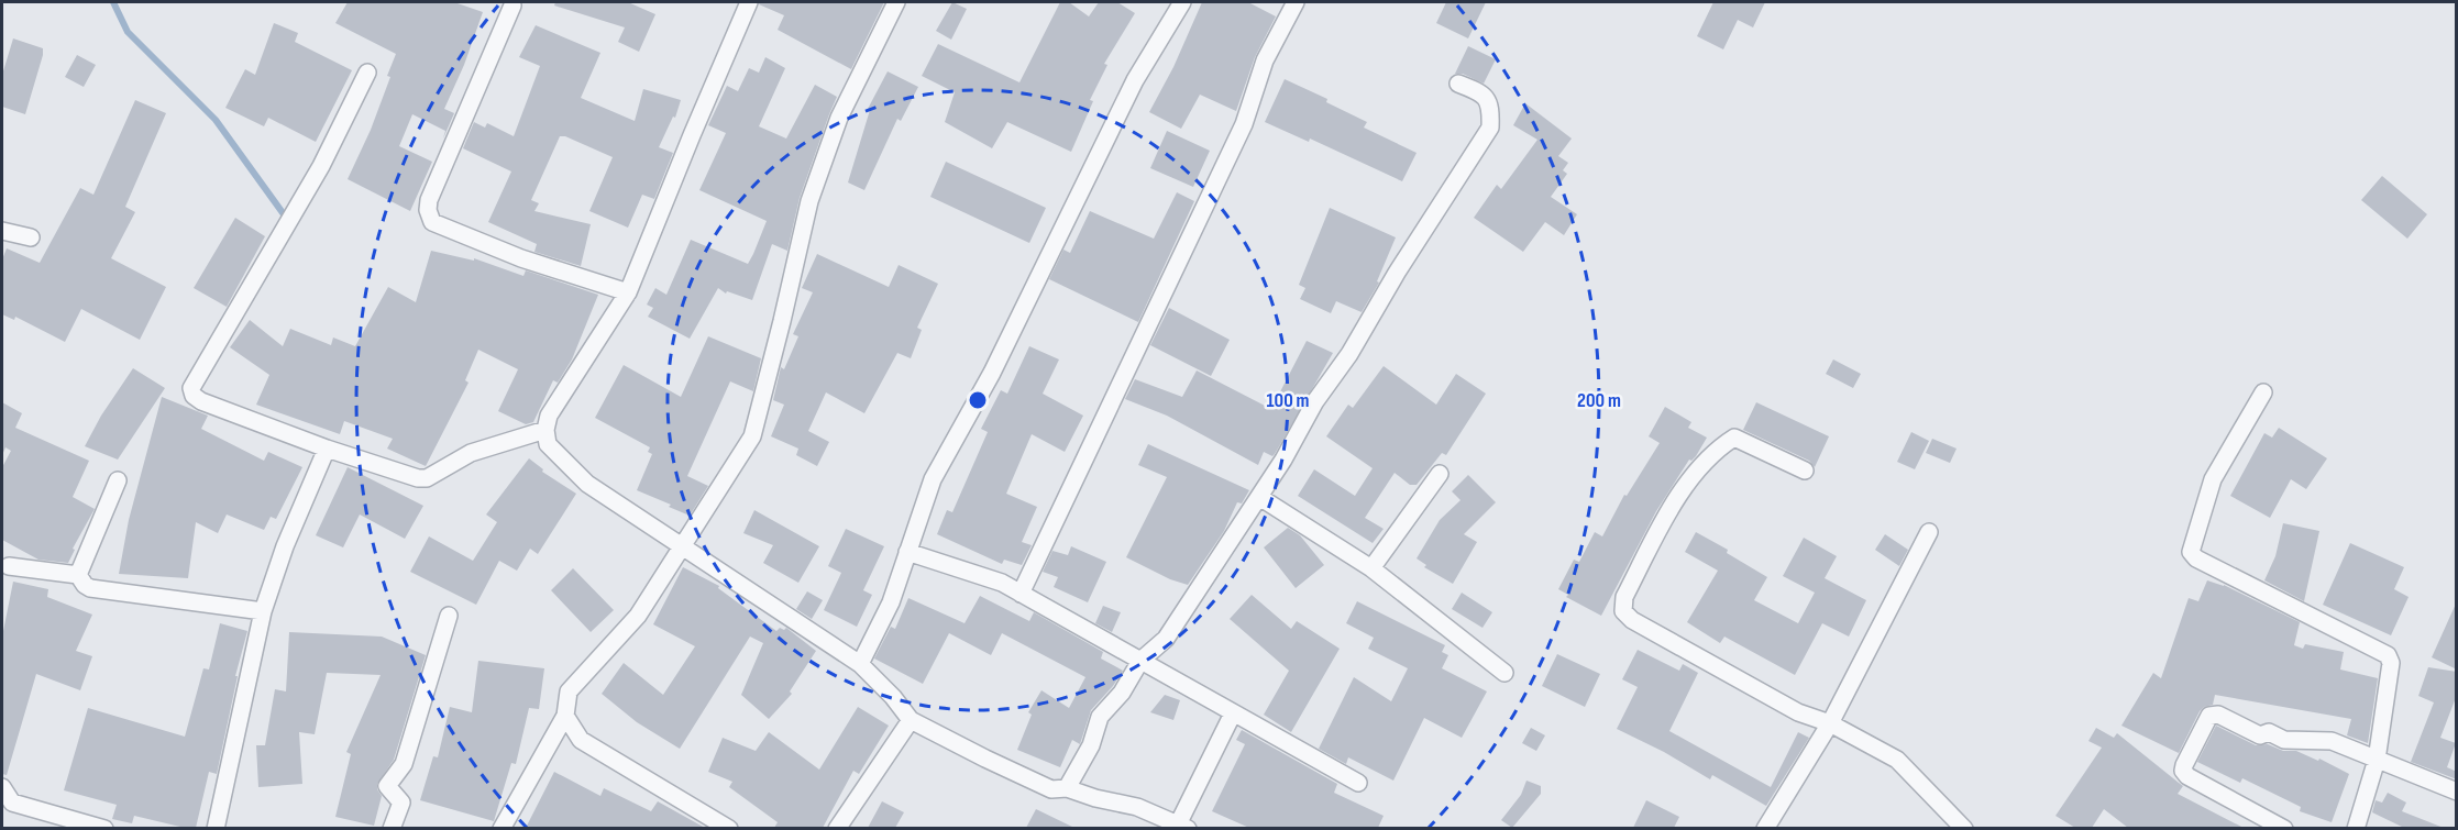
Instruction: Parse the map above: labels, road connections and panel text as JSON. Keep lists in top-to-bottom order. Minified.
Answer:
{"rings":["100 m","200 m"]}
